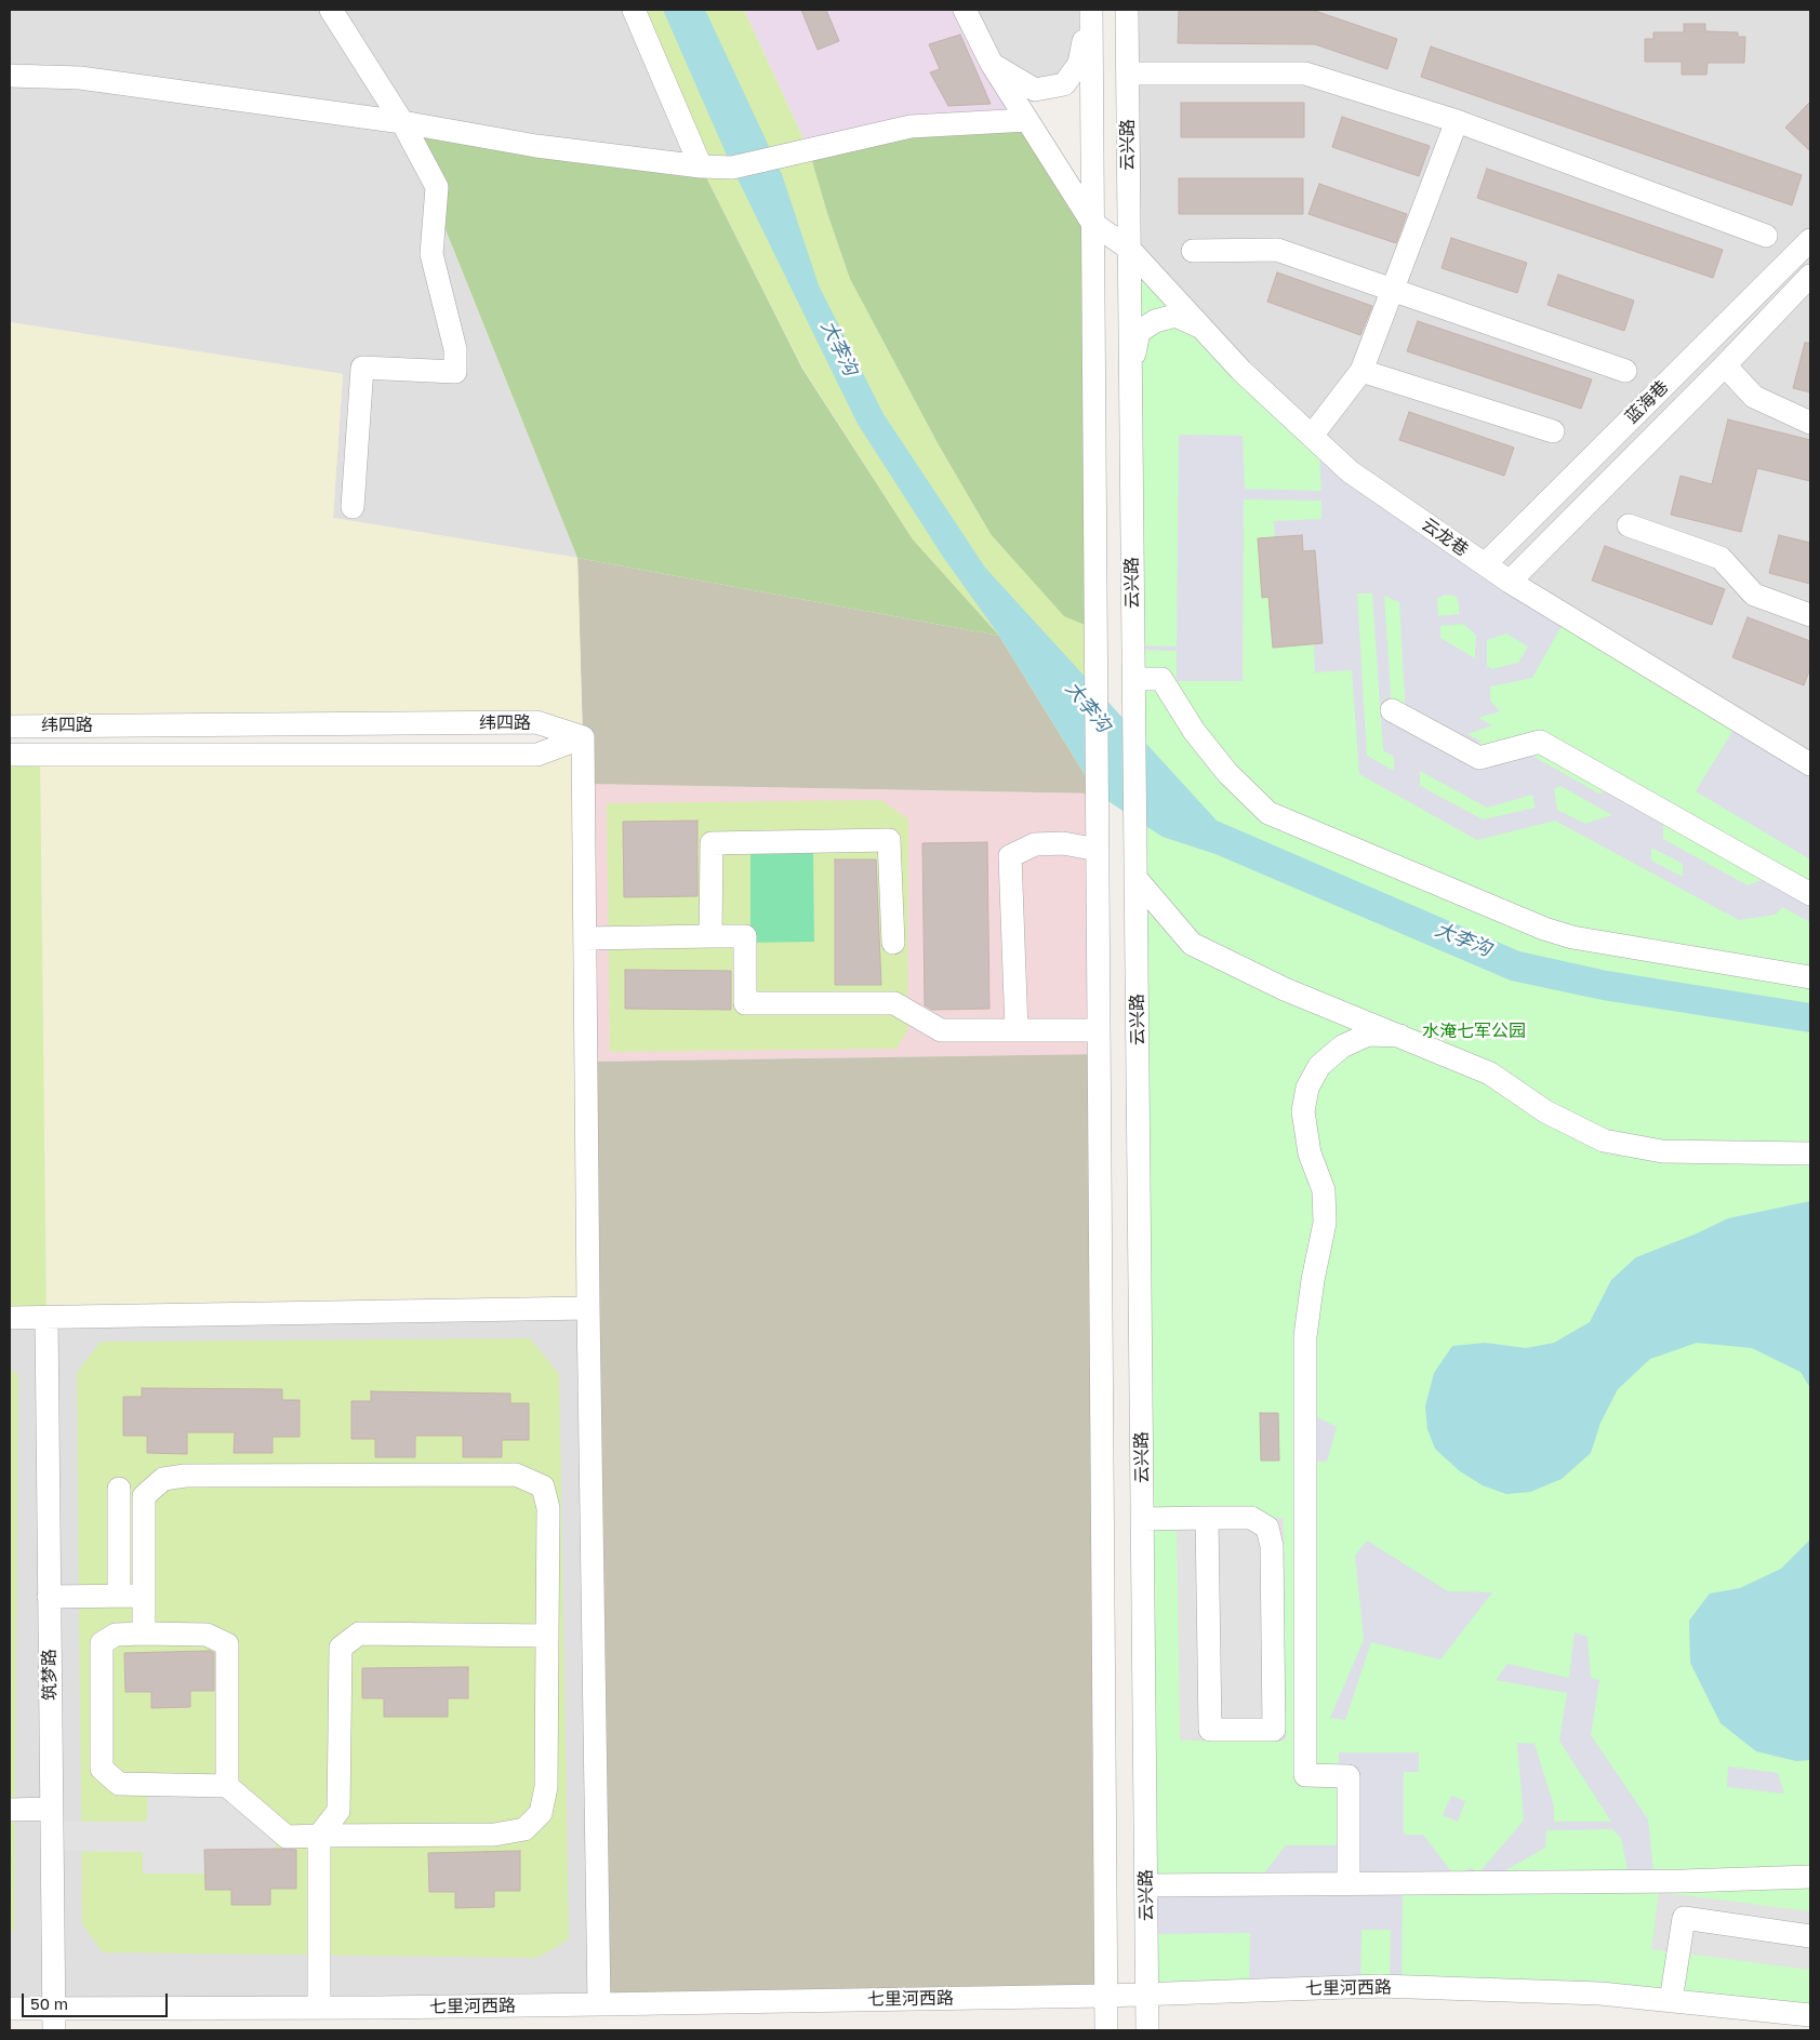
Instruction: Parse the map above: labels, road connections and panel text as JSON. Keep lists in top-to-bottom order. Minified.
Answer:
{"streets":{"street":["云兴路","蓝海巷","云龙巷","纬四路","筑梦路","七里河西路"]},"crossings":[["云兴路","云龙巷"],["云兴路","七里河西路"],["蓝海巷","云龙巷"],["筑梦路","七里河西路"]],"water":["大李沟"],"parks":["水淹七军公园"],"scale_bar":"50 m"}
